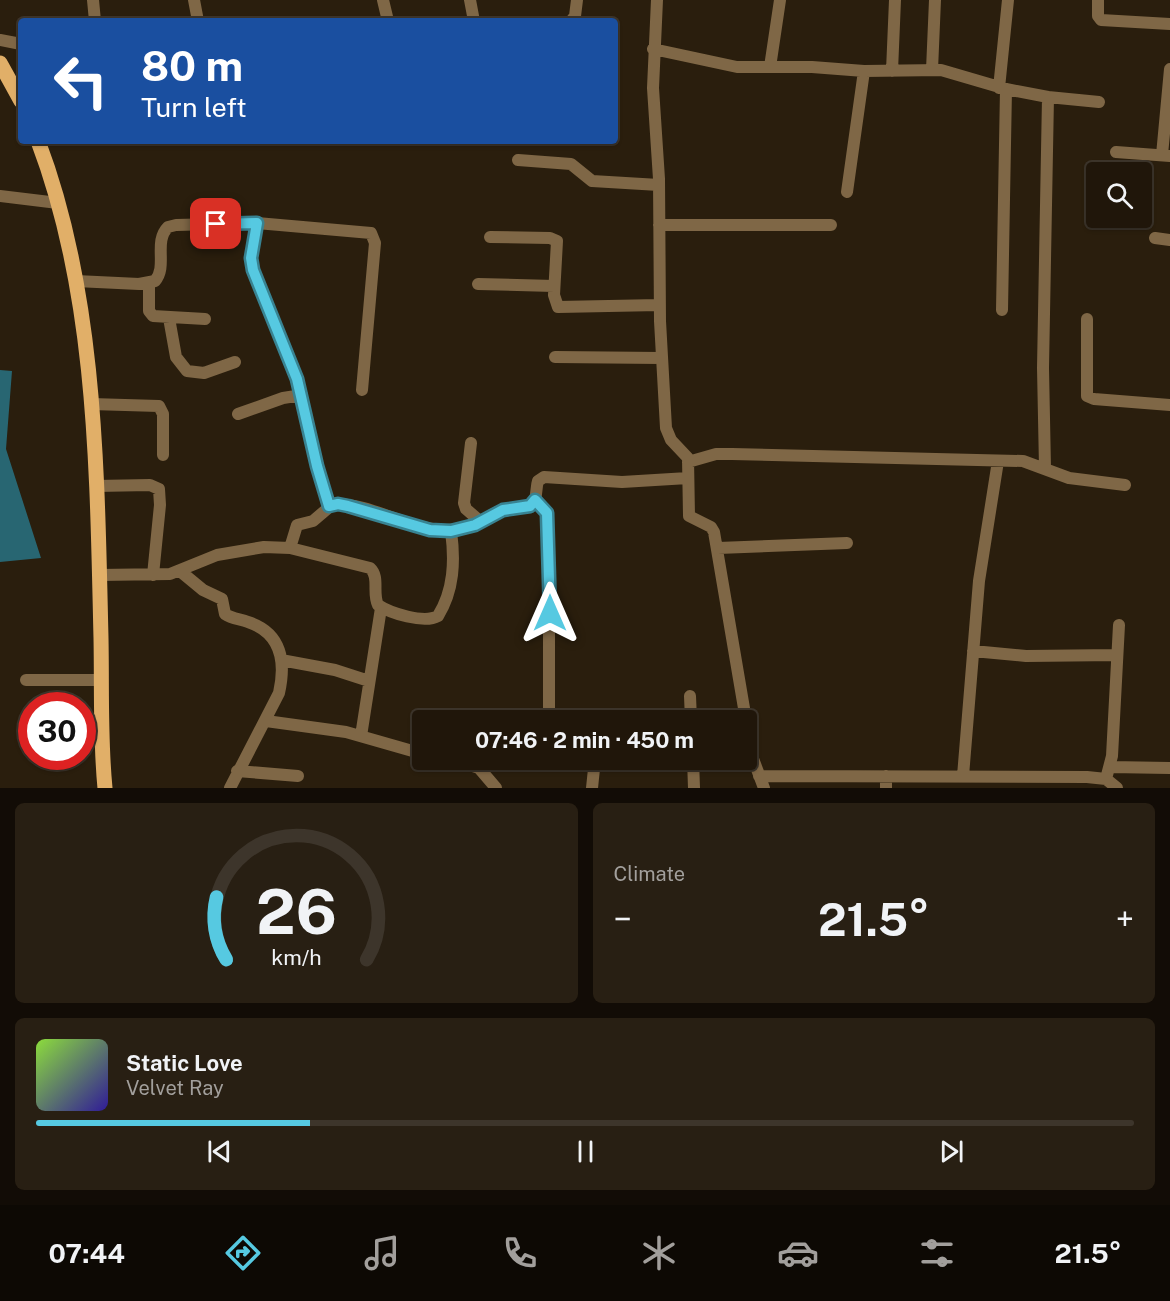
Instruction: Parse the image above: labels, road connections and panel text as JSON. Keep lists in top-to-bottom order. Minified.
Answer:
{"page":{"turn":["80 m","Turn left"],"limit":"30","trip":"07:46 · 2 min · 450 m","tile":"Climate","heat":["−","21.5°","+"],"song":["Static Love","Velvet Ray"],"tabs":["07:44","21.5°"],"gauge":["26","km/h"]}}
